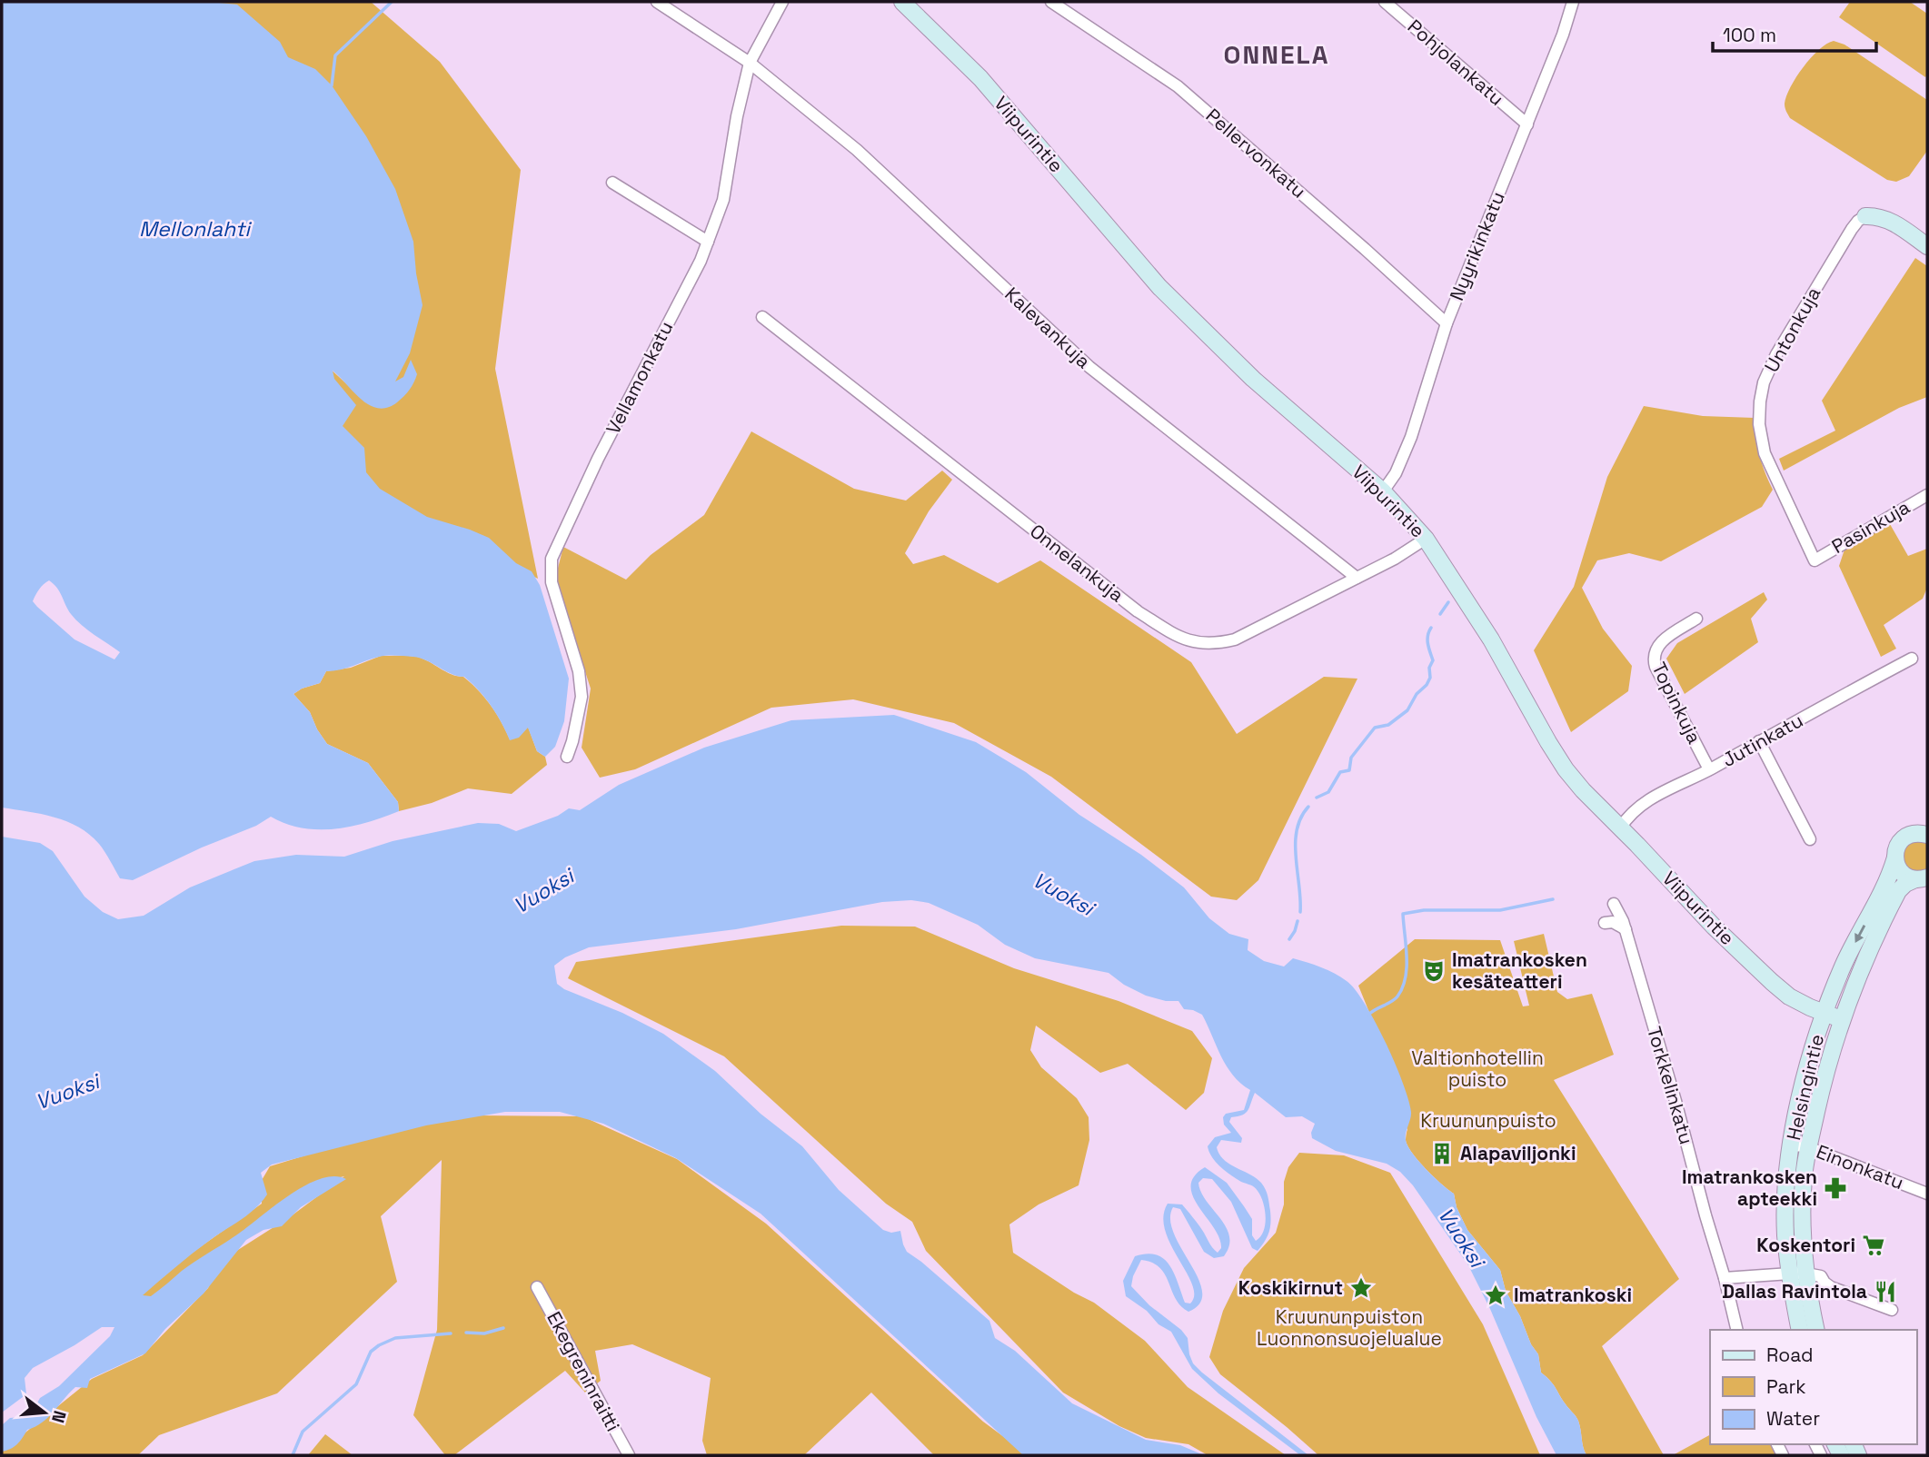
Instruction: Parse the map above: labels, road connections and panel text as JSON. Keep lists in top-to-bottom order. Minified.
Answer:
{"streets":{"main road":["Viipurintie","Helsingintie"],"street":["Pohjolankatu","Pellervonkatu","Nyyrikinkatu","Kalevankuja","Untonkuja","Vellamonkatu","Pasinkuja","Onnelankuja","Topinkuja","Jutinkatu","Torkkelinkatu","Einonkatu","Ekegreninraitti"]},"crossings":[["Pohjolankatu","Nyyrikinkatu"],["Viipurintie","Nyyrikinkatu"],["Viipurintie","Onnelankuja"],["Viipurintie","Jutinkatu"],["Viipurintie","Helsingintie"],["Pellervonkatu","Nyyrikinkatu"],["Kalevankuja","Vellamonkatu"],["Kalevankuja","Onnelankuja"],["Untonkuja","Pasinkuja"],["Topinkuja","Jutinkatu"],["Helsingintie","Einonkatu"]],"districts":["ONNELA"],"water":["Mellonlahti","Vuoksi"],"parks":["Valtionhotellin puisto","Kruununpuisto","Kruununpuiston Luonnonsuojelualue"],"places":{"theatre":["Imatrankosken kesäteatteri"],"building":["Alapaviljonki"],"pharmacy":["Imatrankosken apteekki"],"supermarket":["Koskentori"],"place":["Koskikirnut","Imatrankoski"],"restaurant":["Dallas Ravintola"]},"legend":["Road","Park","Water"],"scale_bar":"100 m","north":"right"}
